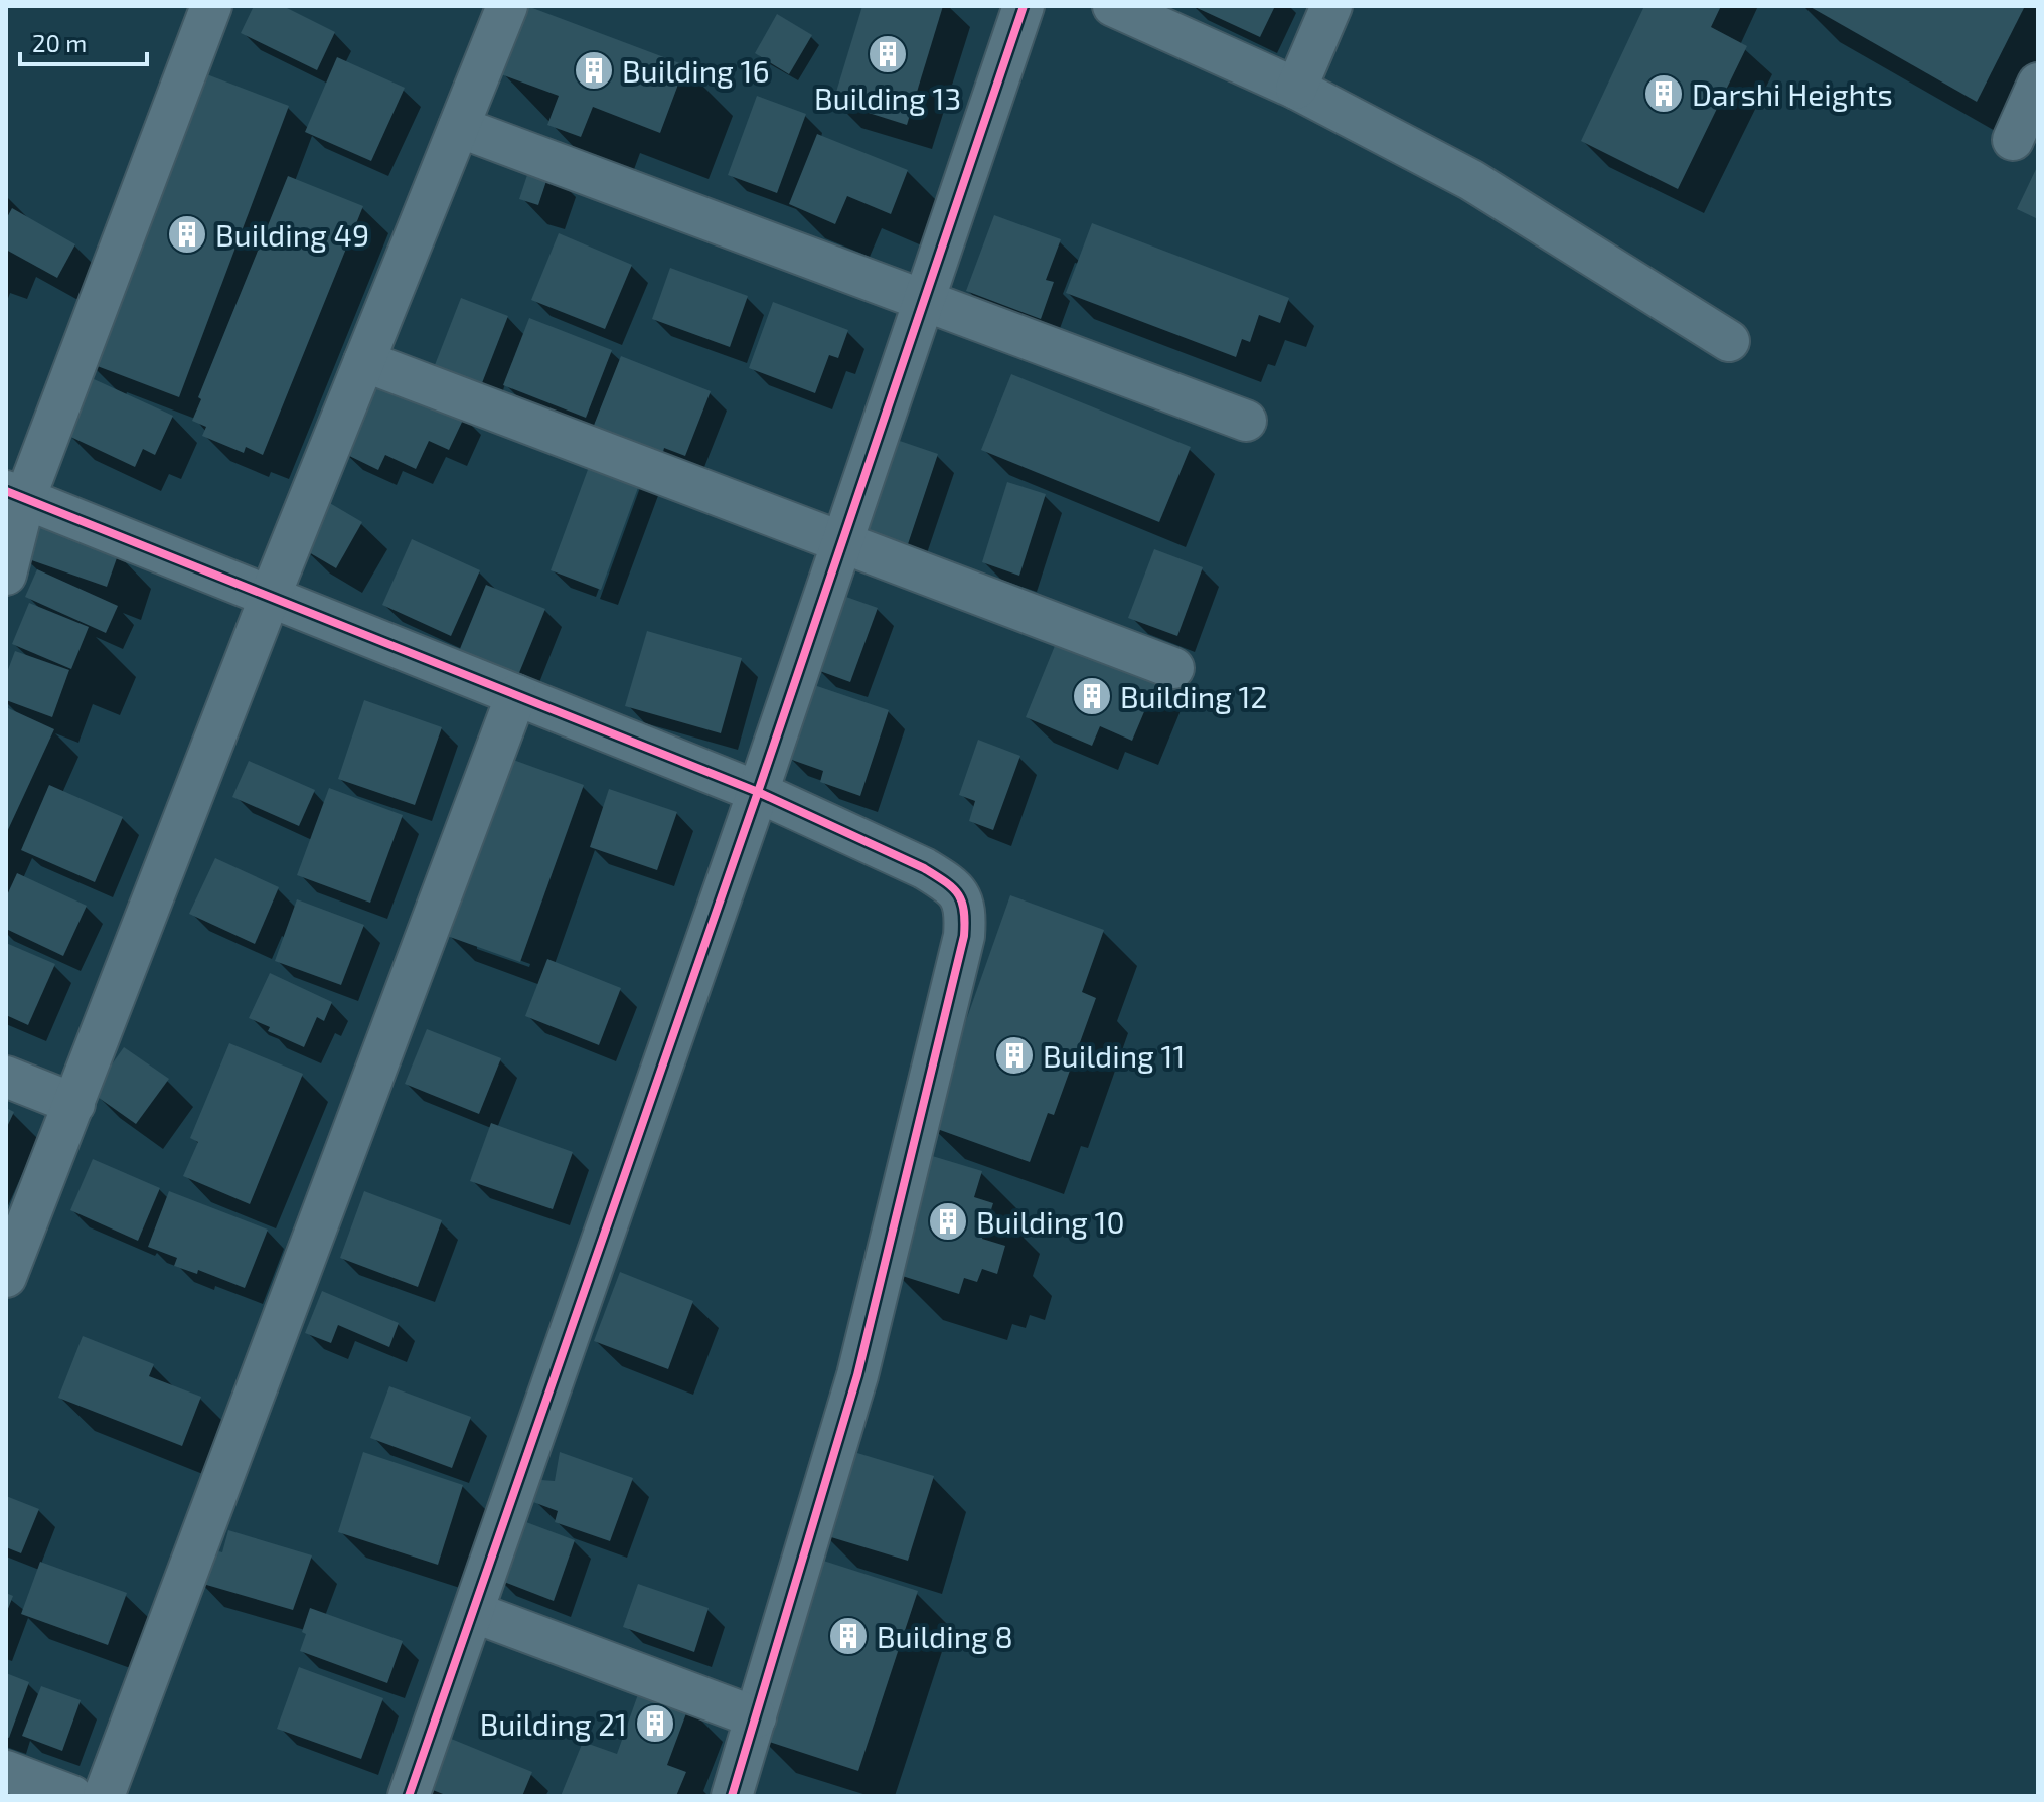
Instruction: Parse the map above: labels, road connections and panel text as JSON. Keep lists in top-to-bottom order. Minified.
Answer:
{"places":{"building":["Building 13","Building 16","Darshi Heights","Building 49","Building 12","Building 11","Building 10","Building 8","Building 21"]},"scale_bar":"20 m"}
